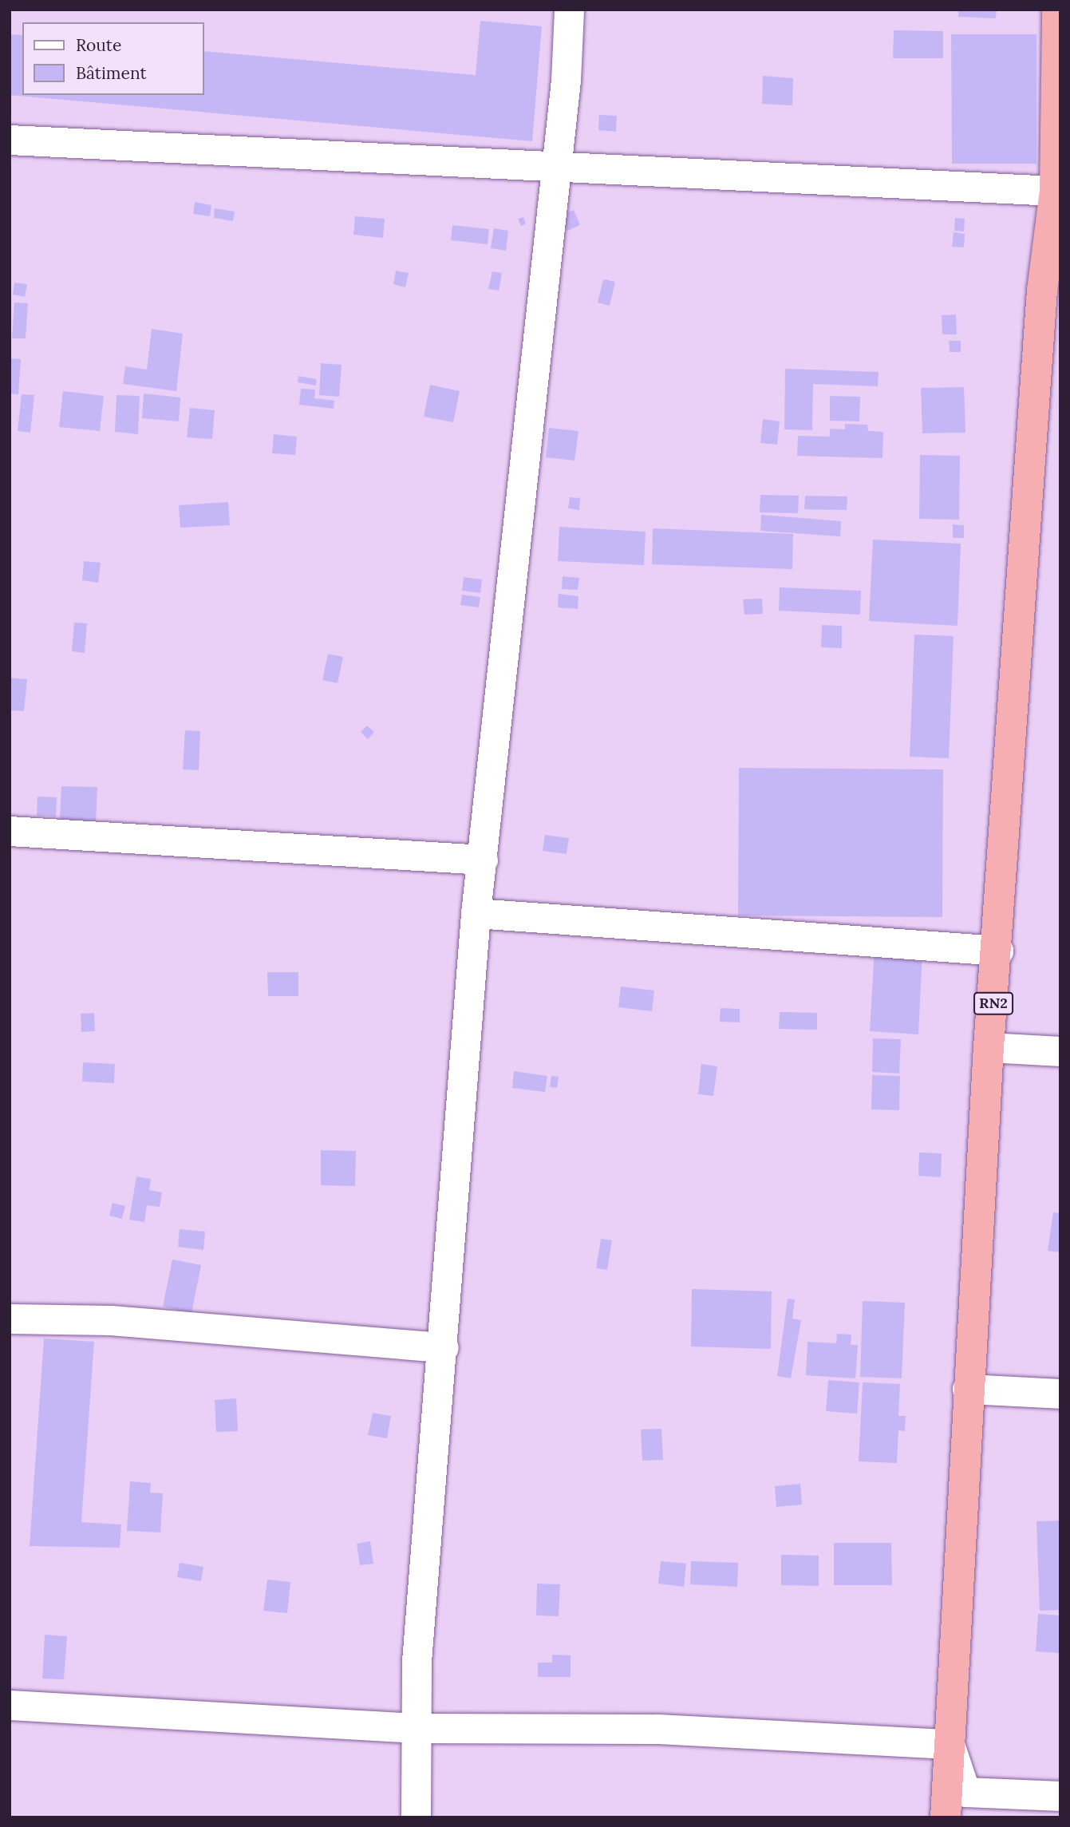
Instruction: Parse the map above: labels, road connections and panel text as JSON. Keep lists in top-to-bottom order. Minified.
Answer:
{"streets":{"highway":["RN2"]},"legend":["Route","Bâtiment"]}
